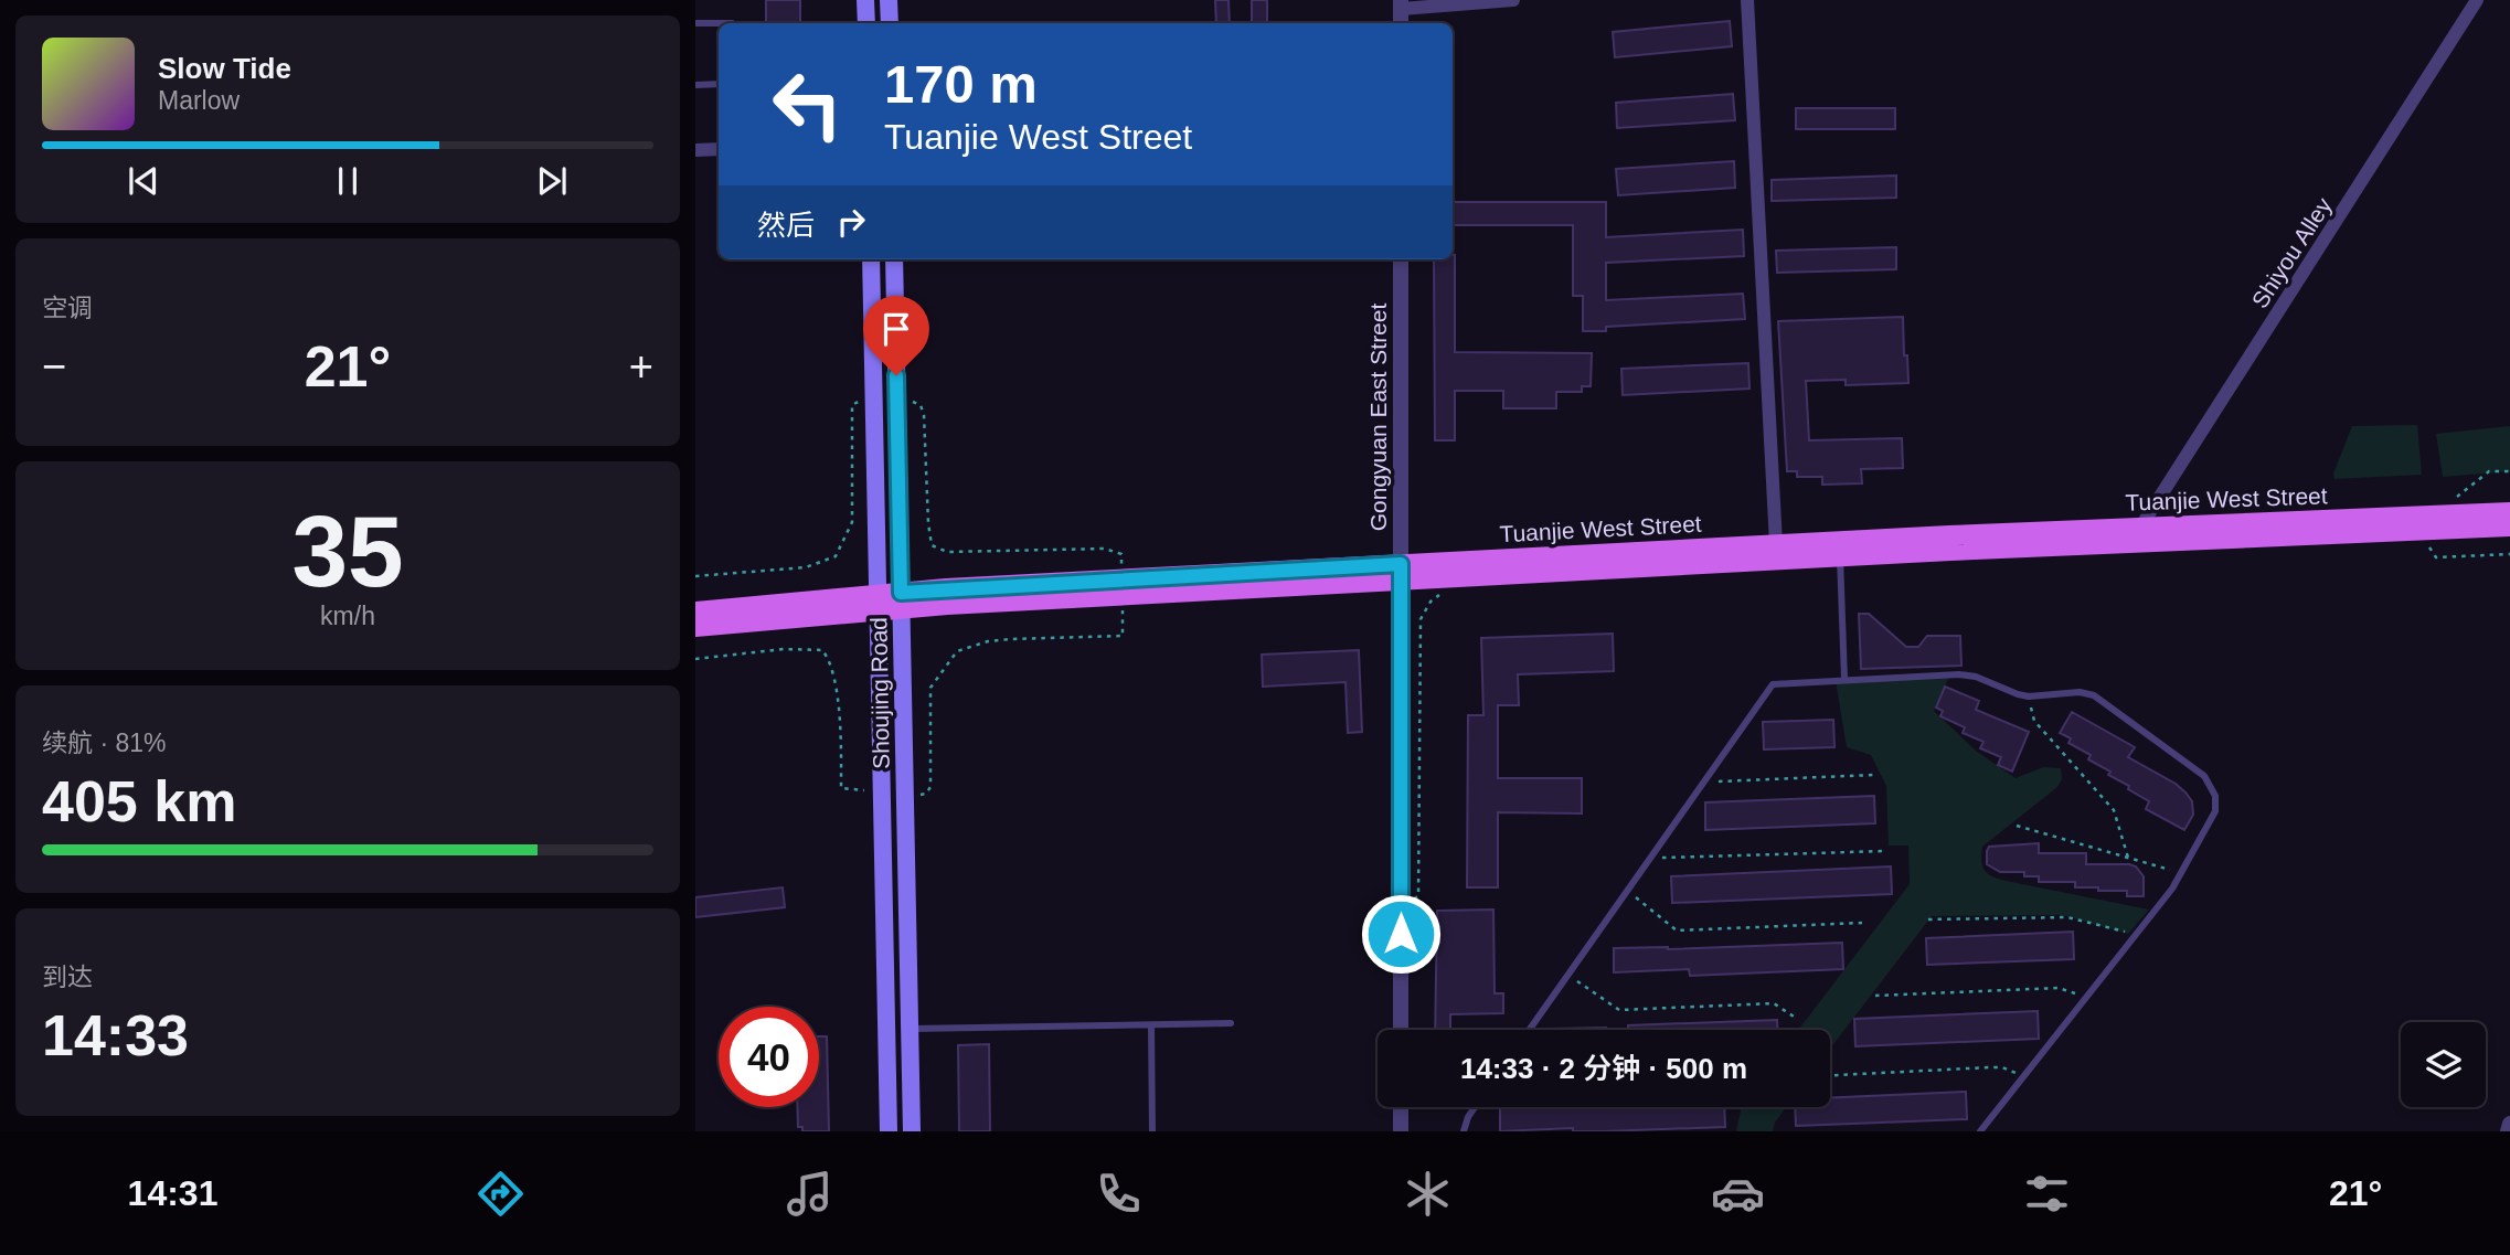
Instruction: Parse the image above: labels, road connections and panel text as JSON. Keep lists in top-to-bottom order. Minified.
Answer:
{"streets":{"main road":["Tuanjie West Street","Shoujing Road"],"street":["Shiyou Alley","Gongyuan East Street"]},"crossings":[["Shiyou Alley","Tuanjie West Street"],["Gongyuan East Street","Tuanjie West Street"],["Tuanjie West Street","Shoujing Road"]],"page":{"turn":["170 m","Tuanjie West Street"],"song":["Slow Tide","Marlow"],"then":"然后","tile":["空调",["35","km/h"],["续航 · 81%","405 km"],["到达","14:33"]],"heat":["−","21°","+"],"limit":"40","trip":"14:33 · 2 分钟 · 500 m","tabs":["14:31","21°"]}}
